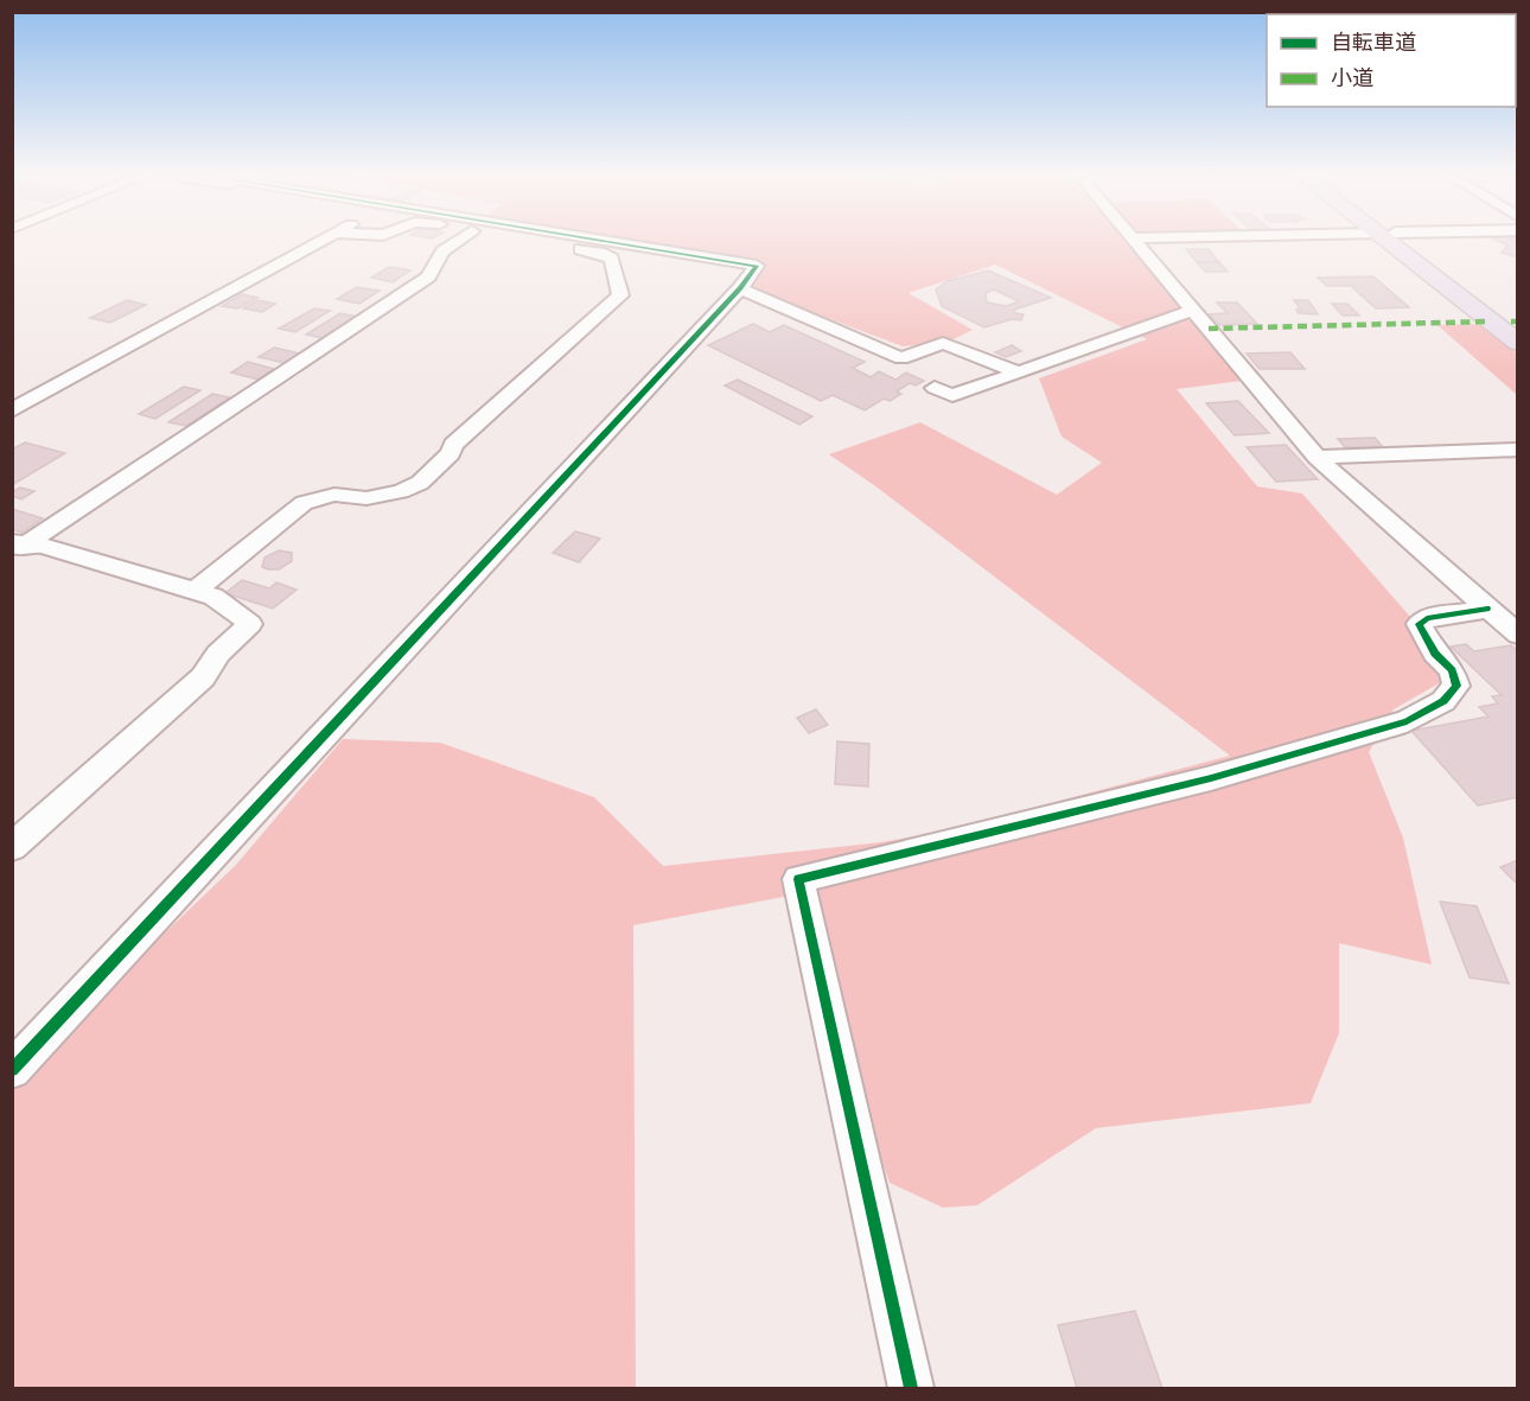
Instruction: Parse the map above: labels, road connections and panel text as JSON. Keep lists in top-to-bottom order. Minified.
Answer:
{"legend":["自転車道","小道"]}
